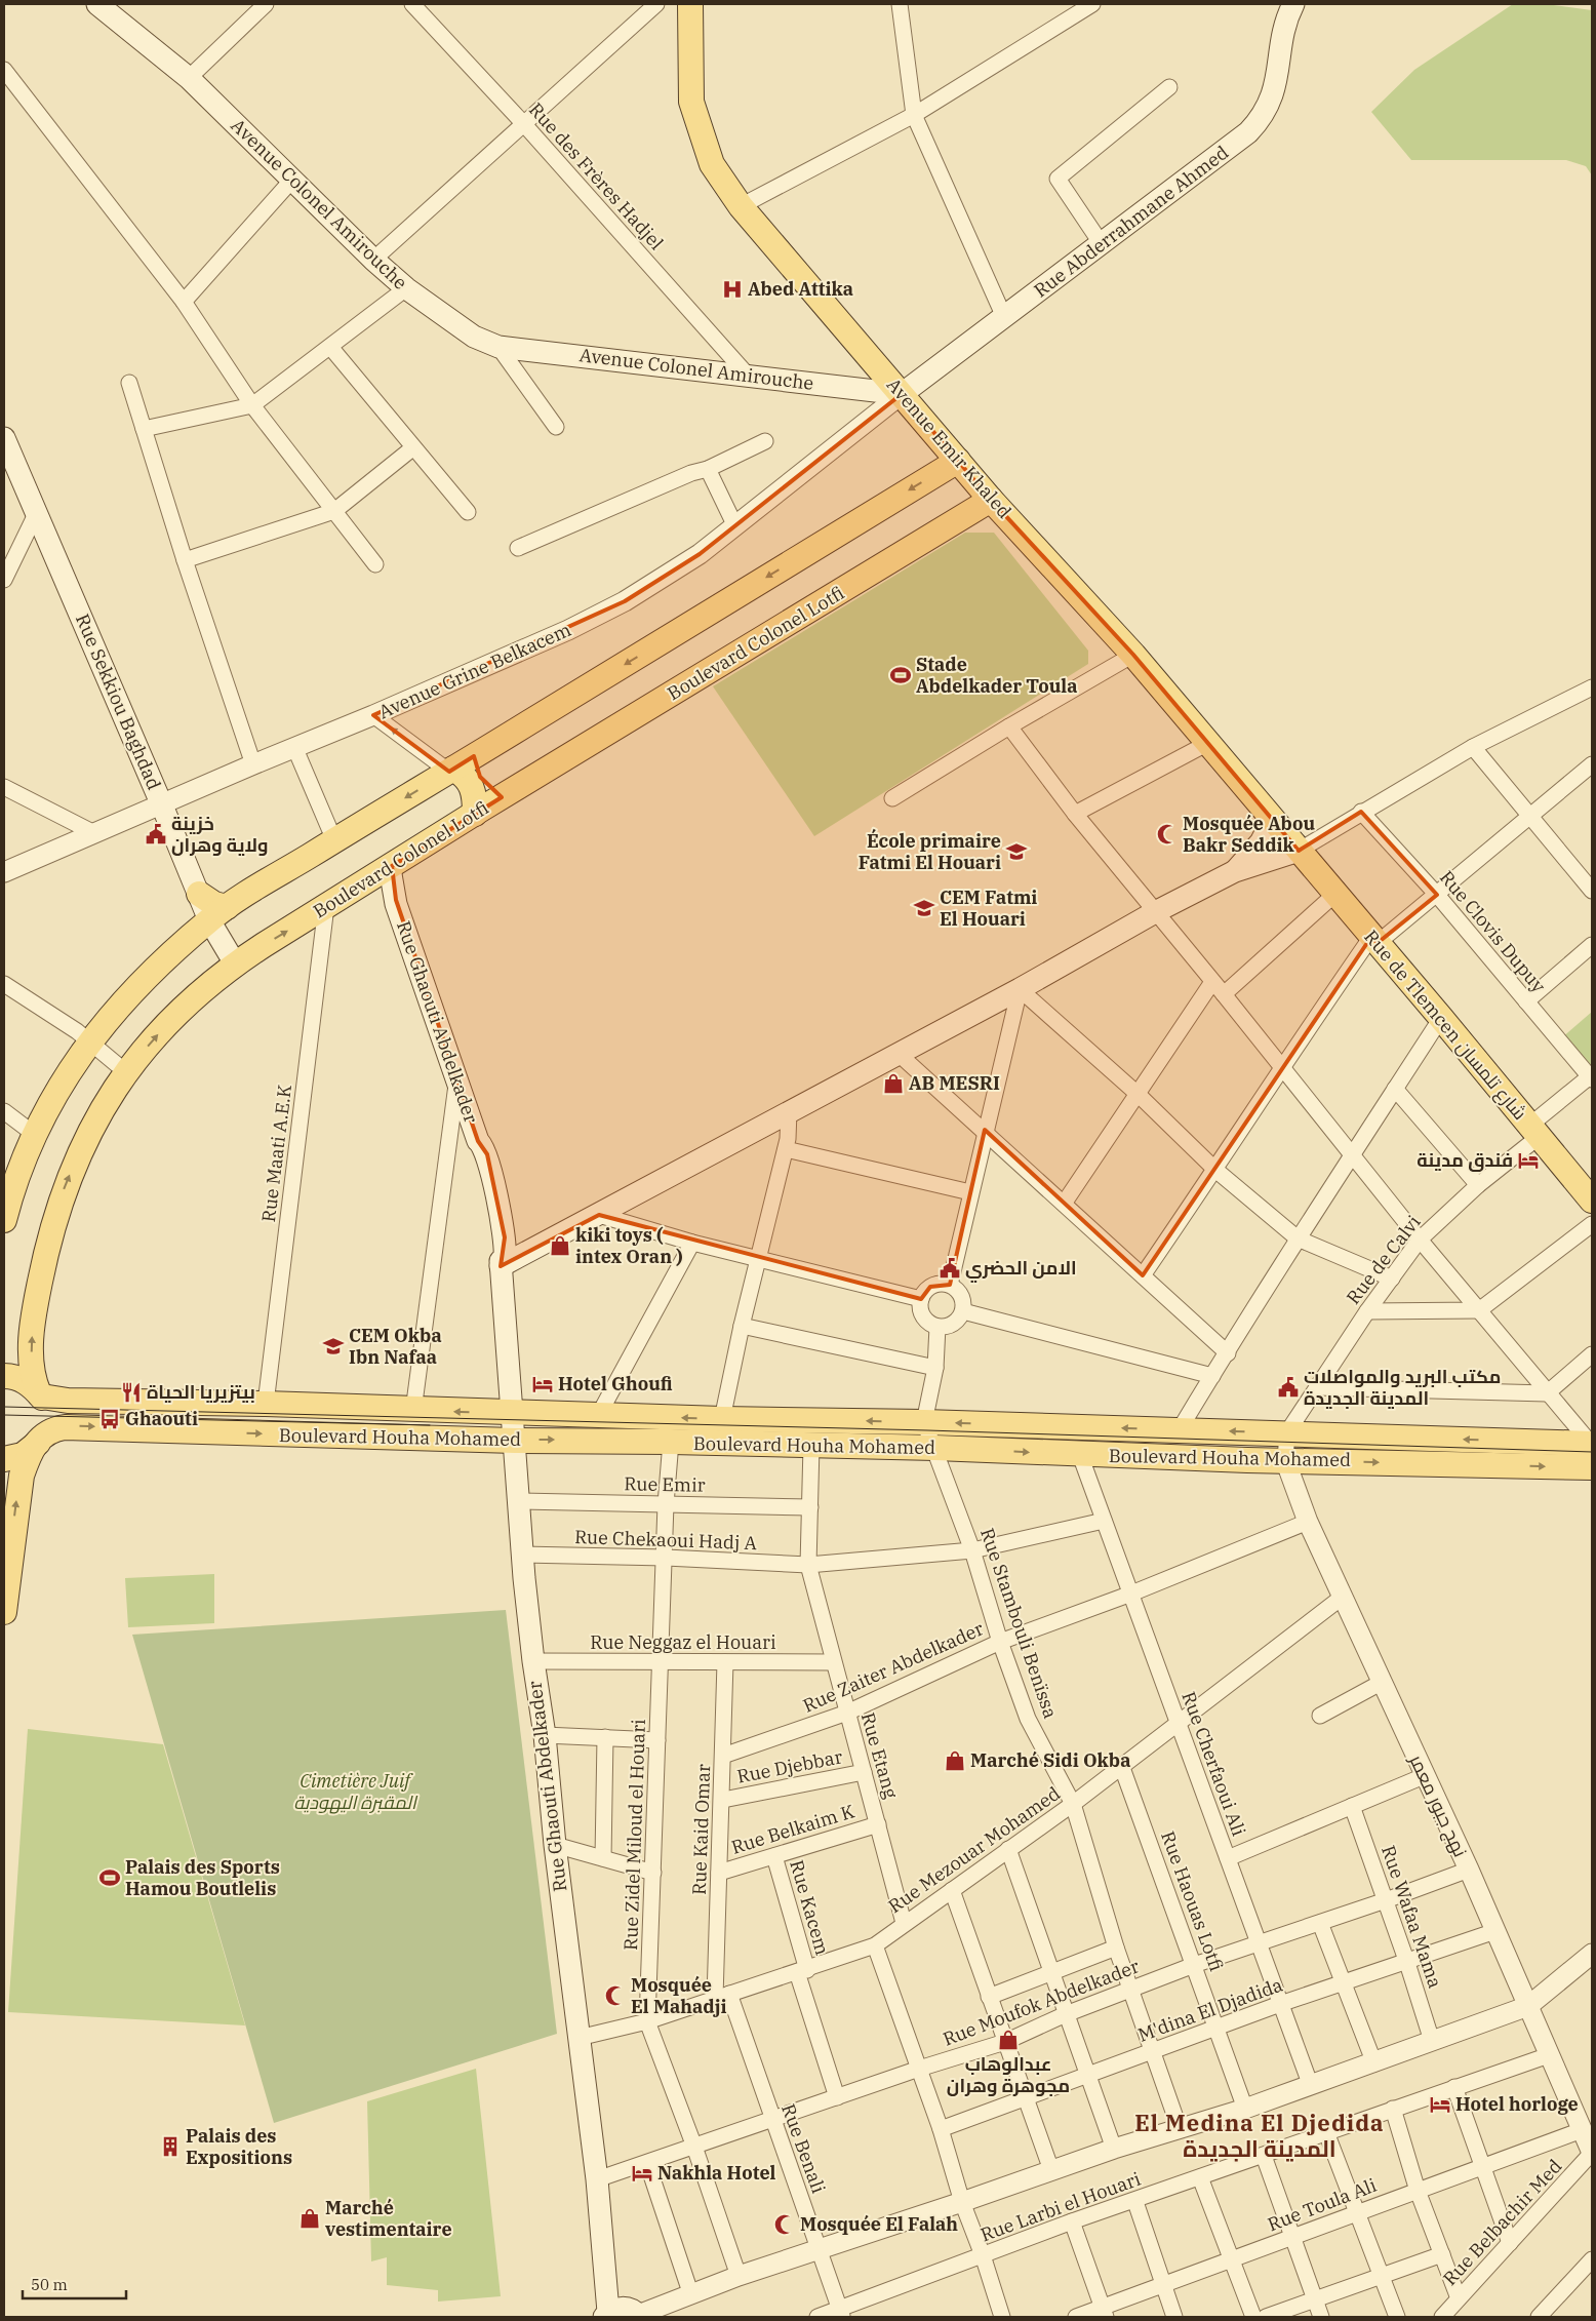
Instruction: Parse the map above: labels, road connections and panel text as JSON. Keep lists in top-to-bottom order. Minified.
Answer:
{"streets":{"main road":["Avenue Colonel Amirouche","Rue Abderrahmane Ahmed","Avenue Emir Khaled","Boulevard Colonel Lotfi","Rue Sekkiou Baghdad","Rue Ghaouti Abdelkader","Rue de Tlemcen شارع تلمسان","Boulevard Houha Mohamed"],"street":["Rue des Frères Hadjel","Avenue Grine Belkacem","Rue Clovis Dupuy","Rue Maati A.E.K","Rue de Calvi","Rue Emir","Rue Chekaoui Hadj A","Rue Stambouli Benïssa","Rue Neggaz el Houari","Rue Zaiter Abdelkader","Rue Etang","Rue Cherfaoui Ali","Rue Djebbar","نهج جبور معمر","Rue Kaid Omar","Rue Belkaim K","Rue Zidel Miloud el Houari","Rue Mezouar Mohamed","Rue Haouas Lotfi","Rue Kacem","Rue Wafaa Mama","Rue Moufok Abdelkader","M'dina El Djadida","Rue Benali","Rue Toula Ali","Rue Larbi el Houari","Rue Belbachir Med"]},"crossings":[["Rue des Frères Hadjel","Avenue Colonel Amirouche"],["Avenue Colonel Amirouche","Rue Abderrahmane Ahmed"],["Avenue Colonel Amirouche","Avenue Emir Khaled"],["Avenue Colonel Amirouche","Avenue Grine Belkacem"],["Rue Abderrahmane Ahmed","Avenue Emir Khaled"],["Rue Abderrahmane Ahmed","Avenue Grine Belkacem"],["Avenue Emir Khaled","Boulevard Colonel Lotfi"],["Avenue Emir Khaled","Avenue Grine Belkacem"],["Avenue Emir Khaled","Rue de Tlemcen شارع تلمسان"],["Boulevard Colonel Lotfi","Rue Ghaouti Abdelkader"],["Boulevard Colonel Lotfi","Rue Maati A.E.K"],["Boulevard Colonel Lotfi","Boulevard Houha Mohamed"],["Avenue Grine Belkacem","Rue Sekkiou Baghdad"],["Rue Clovis Dupuy","Rue de Calvi"],["Rue Ghaouti Abdelkader","Boulevard Houha Mohamed"],["Rue Ghaouti Abdelkader","Rue Emir"],["Rue Ghaouti Abdelkader","Rue Chekaoui Hadj A"],["Rue Ghaouti Abdelkader","Rue Neggaz el Houari"],["Rue Ghaouti Abdelkader","Rue Mezouar Mohamed"],["Rue Ghaouti Abdelkader","Rue Moufok Abdelkader"],["Rue de Tlemcen شارع تلمسان","Rue de Calvi"],["Rue Maati A.E.K","Boulevard Houha Mohamed"],["Rue de Calvi","Boulevard Houha Mohamed"],["Boulevard Houha Mohamed","Rue Stambouli Benïssa"],["Boulevard Houha Mohamed","Rue Etang"],["Boulevard Houha Mohamed","Rue Cherfaoui Ali"],["Boulevard Houha Mohamed","نهج جبور معمر"],["Boulevard Houha Mohamed","Rue Zidel Miloud el Houari"],["Rue Emir","Rue Etang"],["Rue Emir","Rue Zidel Miloud el Houari"],["Rue Chekaoui Hadj A","Rue Stambouli Benïssa"],["Rue Chekaoui Hadj A","Rue Etang"],["Rue Chekaoui Hadj A","Rue Cherfaoui Ali"],["Rue Chekaoui Hadj A","Rue Zidel Miloud el Houari"],["Rue Stambouli Benïssa","Rue Zaiter Abdelkader"],["Rue Stambouli Benïssa","Rue Mezouar Mohamed"],["Rue Stambouli Benïssa","Rue Moufok Abdelkader"],["Rue Stambouli Benïssa","M'dina El Djadida"],["Rue Neggaz el Houari","Rue Etang"],["Rue Neggaz el Houari","Rue Kaid Omar"],["Rue Neggaz el Houari","Rue Zidel Miloud el Houari"],["Rue Zaiter Abdelkader","Rue Etang"],["Rue Zaiter Abdelkader","Rue Cherfaoui Ali"],["Rue Zaiter Abdelkader","نهج جبور معمر"],["Rue Zaiter Abdelkader","Rue Kaid Omar"],["Rue Etang","Rue Djebbar"],["Rue Etang","Rue Belkaim K"],["Rue Etang","Rue Mezouar Mohamed"],["Rue Cherfaoui Ali","Rue Mezouar Mohamed"],["Rue Cherfaoui Ali","Rue Moufok Abdelkader"],["Rue Cherfaoui Ali","M'dina El Djadida"],["Rue Djebbar","Rue Kaid Omar"],["نهج جبور معمر","Rue Mezouar Mohamed"],["نهج جبور معمر","Rue Moufok Abdelkader"],["نهج جبور معمر","M'dina El Djadida"],["نهج جبور معمر","Rue Toula Ali"],["نهج جبور معمر","Rue Larbi el Houari"],["نهج جبور معمر","Rue Belbachir Med"],["Rue Kaid Omar","Rue Belkaim K"],["Rue Kaid Omar","Rue Mezouar Mohamed"],["Rue Kaid Omar","Rue Benali"],["Rue Belkaim K","Rue Kacem"],["Rue Zidel Miloud el Houari","Rue Mezouar Mohamed"],["Rue Zidel Miloud el Houari","Rue Moufok Abdelkader"],["Rue Mezouar Mohamed","Rue Haouas Lotfi"],["Rue Mezouar Mohamed","Rue Kacem"],["Rue Mezouar Mohamed","Rue Benali"],["Rue Haouas Lotfi","Rue Moufok Abdelkader"],["Rue Haouas Lotfi","M'dina El Djadida"],["Rue Kacem","Rue Moufok Abdelkader"],["Rue Wafaa Mama","Rue Moufok Abdelkader"],["Rue Wafaa Mama","M'dina El Djadida"],["Rue Moufok Abdelkader","Rue Benali"],["Rue Benali","Rue Larbi el Houari"]],"districts":["El Medina El Djedida المدينة الجديدة"],"parks":["Cimetière Juif المقبرة اليهودية"],"places":{"hospital":["Abed Attika"],"sports":["Stade Abdelkader Toula","Palais des Sports Hamou Boutlelis"],"public building":["خزينة ولاية وهران","الامن الحضري","مكتب البريد والمواصلات المدينة الجديدة"],"mosque":["Mosquée Abou Bakr Seddik","Mosquée El Mahadji","Mosquée El Falah"],"school or university":["École primaire Fatmi El Houari","CEM Fatmi El Houari","CEM Okba Ibn Nafaa"],"shop":["AB MESRI","kiki toys ( intex Oran )","Marché Sidi Okba","عبدالوهاب مجوهرة وهران","Marché vestimentaire"],"hotel":["فندق مدينة","Hotel Ghoufi","Hotel horloge","Nakhla Hotel"],"restaurant":["بيتزيريا الحياة"],"bus stop":["Ghaouti"],"building":["Palais des Expositions"]},"scale_bar":"50 m"}
